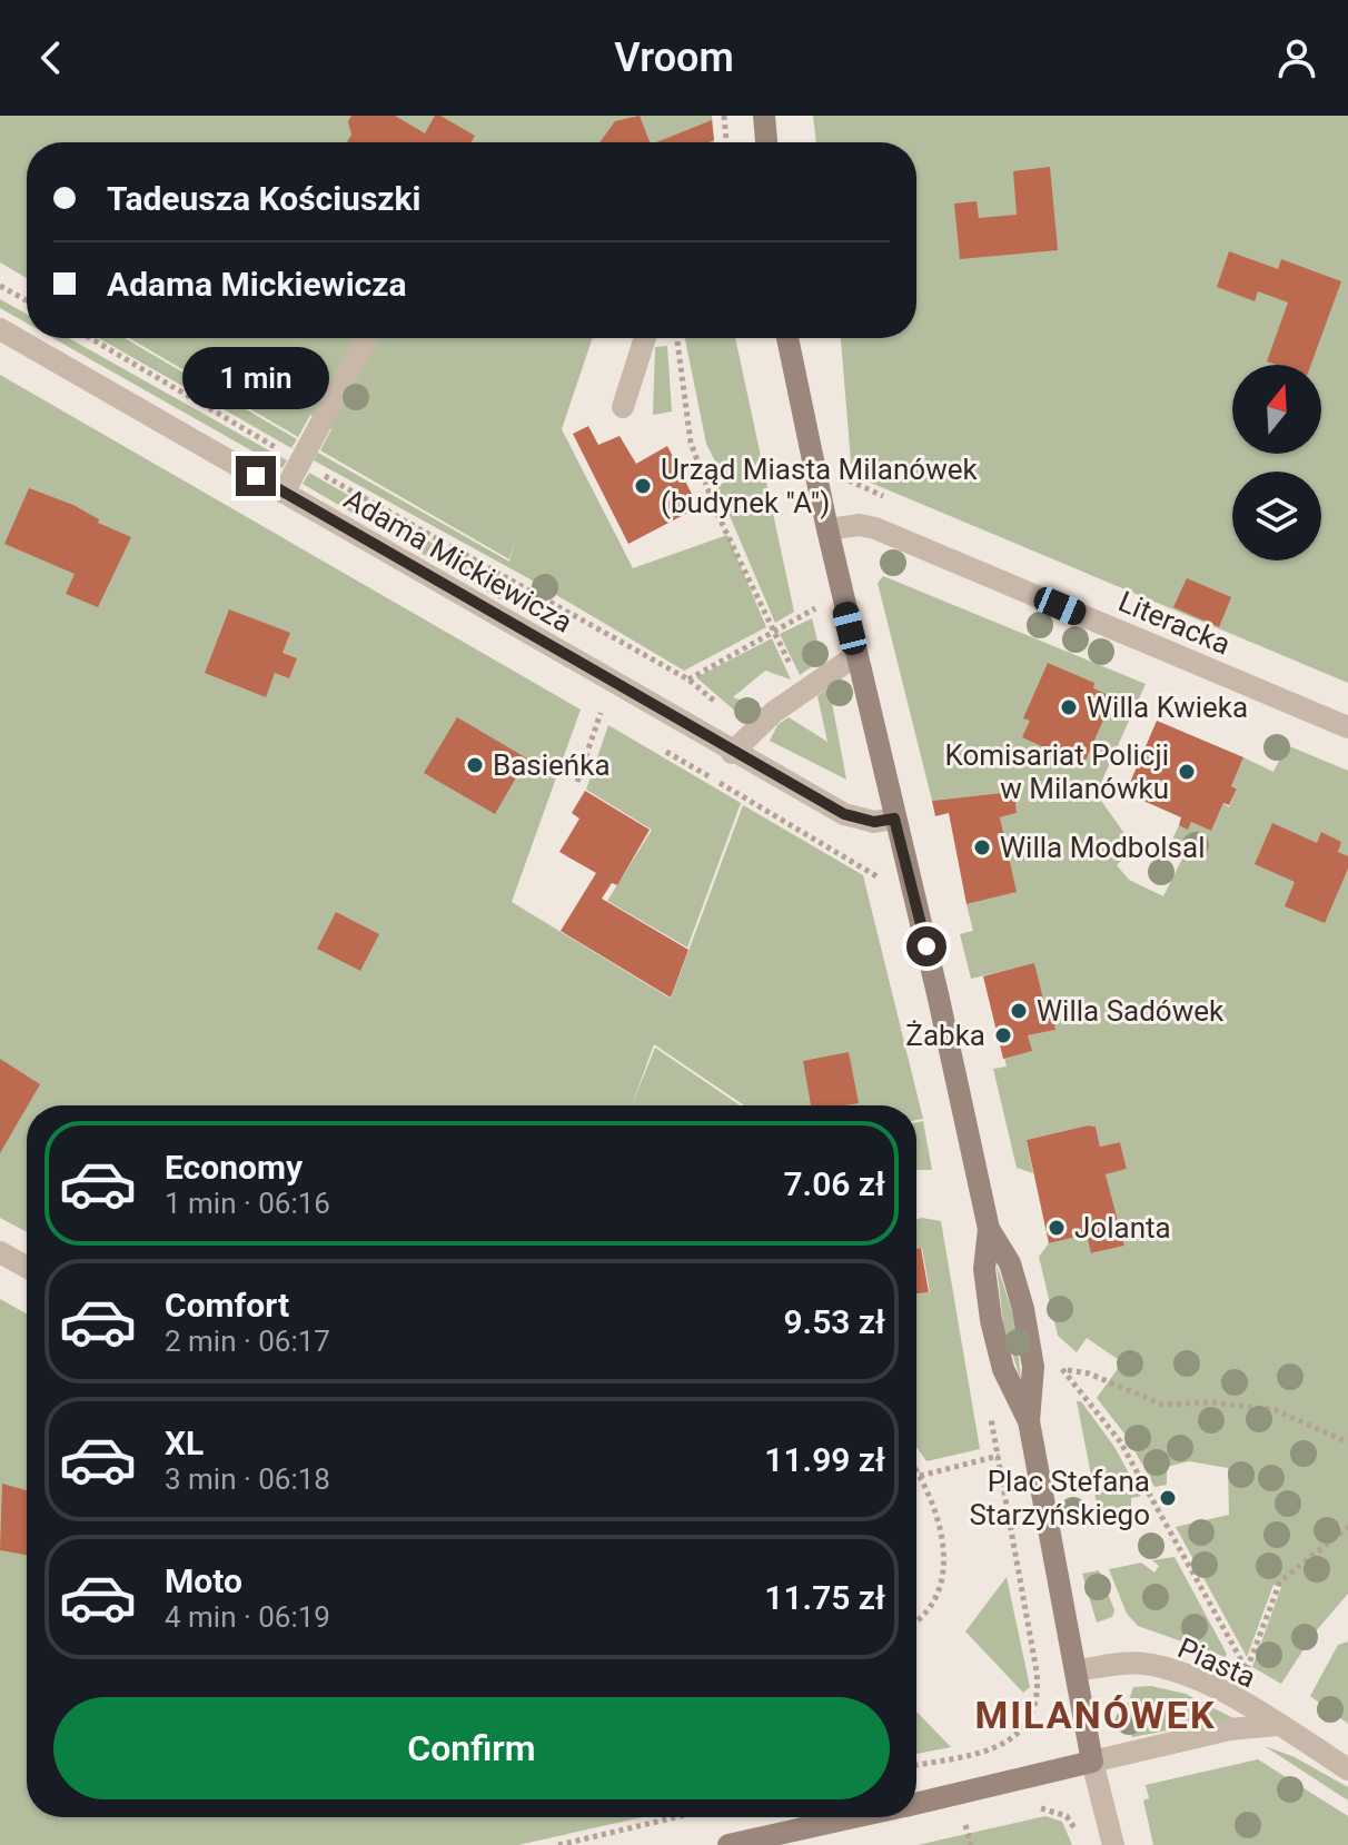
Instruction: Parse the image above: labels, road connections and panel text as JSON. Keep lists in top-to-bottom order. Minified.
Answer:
{"streets":{"street":["Adama Mickiewicza","Literacka","Piasta"]},"districts":["MILANÓWEK"],"places":["Urząd Miasta Milanówek (budynek \"A\")","Willa Kwieka","Basieńka","Komisariat Policji w Milanówku","Willa Modbolsal","Willa Sadówek","Żabka","Jolanta","Plac Stefana Starzyńskiego"],"north":"top","page":{"header":"Vroom","banner":["Tadeusza Kościuszki","Adama Mickiewicza"],"bubble":"1 min","list":[{"name":"Economy","note":"1 min · 06:16","value":"7.06 zł"},{"name":"Comfort","note":"2 min · 06:17","value":"9.53 zł"},{"name":"XL","note":"3 min · 06:18","value":"11.99 zł"},{"name":"Moto","note":"4 min · 06:19","value":"11.75 zł"}],"buttons":"Confirm"}}
